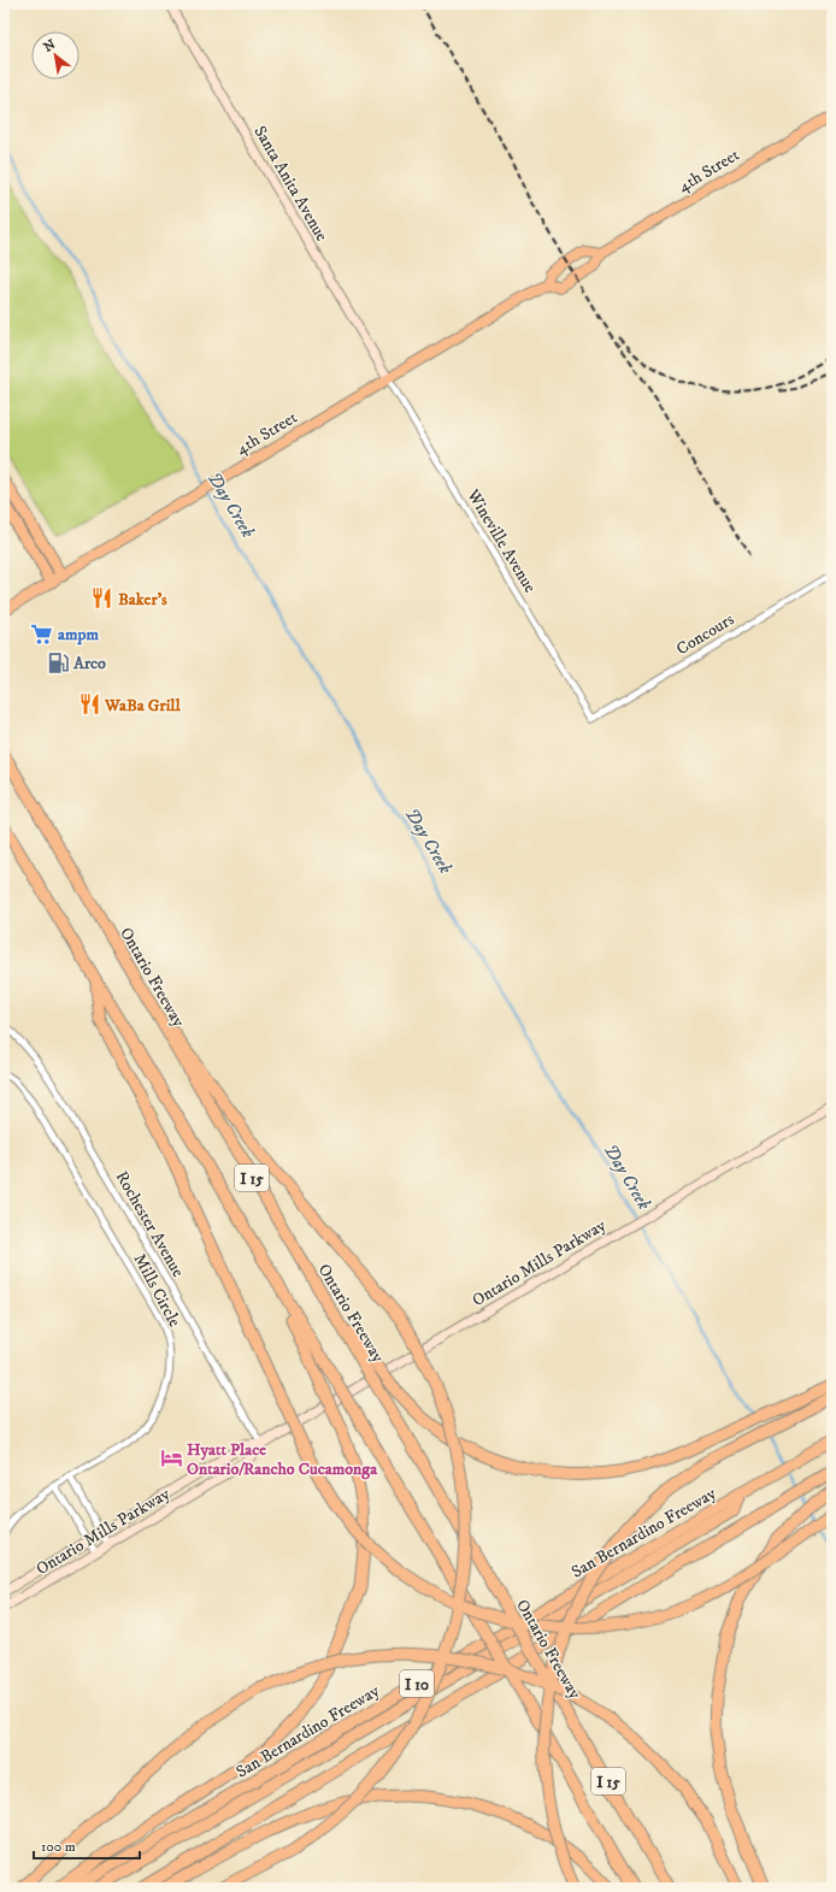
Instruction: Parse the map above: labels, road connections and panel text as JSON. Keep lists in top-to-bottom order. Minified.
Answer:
{"streets":{"highway":["Ontario Freeway","I 15","San Bernardino Freeway","I 10"],"main road":["4th Street","Santa Anita Avenue","Ontario Mills Parkway"],"street":["Wineville Avenue","Concours","Rochester Avenue","Mills Circle"]},"crossings":[["4th Street","Santa Anita Avenue"],["4th Street","Wineville Avenue"],["Santa Anita Avenue","Wineville Avenue"],["Wineville Avenue","Concours"],["Rochester Avenue","Ontario Mills Parkway"]],"water":["Day Creek"],"places":{"restaurant":["Baker's","WaBa Grill"],"supermarket":["ampm"],"fuel station":["Arco"],"hotel":["Hyatt Place Ontario/Rancho Cucamonga"]},"scale_bar":"100 m","north":"top left"}
